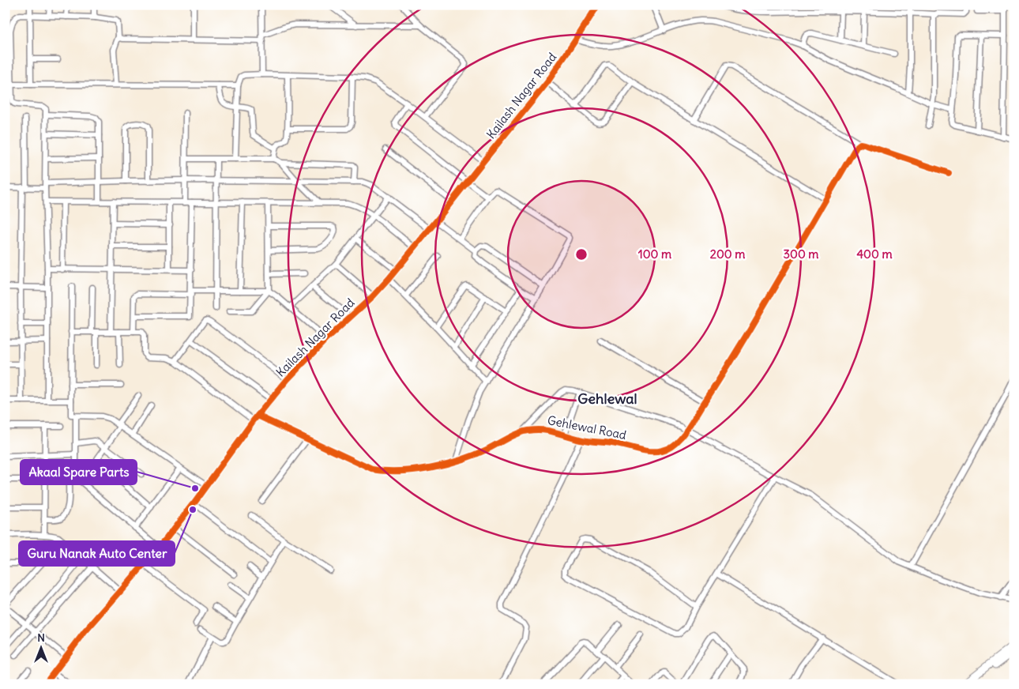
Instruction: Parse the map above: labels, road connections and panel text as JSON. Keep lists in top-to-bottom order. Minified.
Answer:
{"streets":{"street":["Kailash Nagar Road","Gehlewal Road"]},"crossings":[["Kailash Nagar Road","Gehlewal Road"]],"districts":["Gehlewal"],"places":["Akaal Spare Parts","Guru Nanak Auto Center"],"north":"top","rings":["100 m","200 m","300 m","400 m"]}
